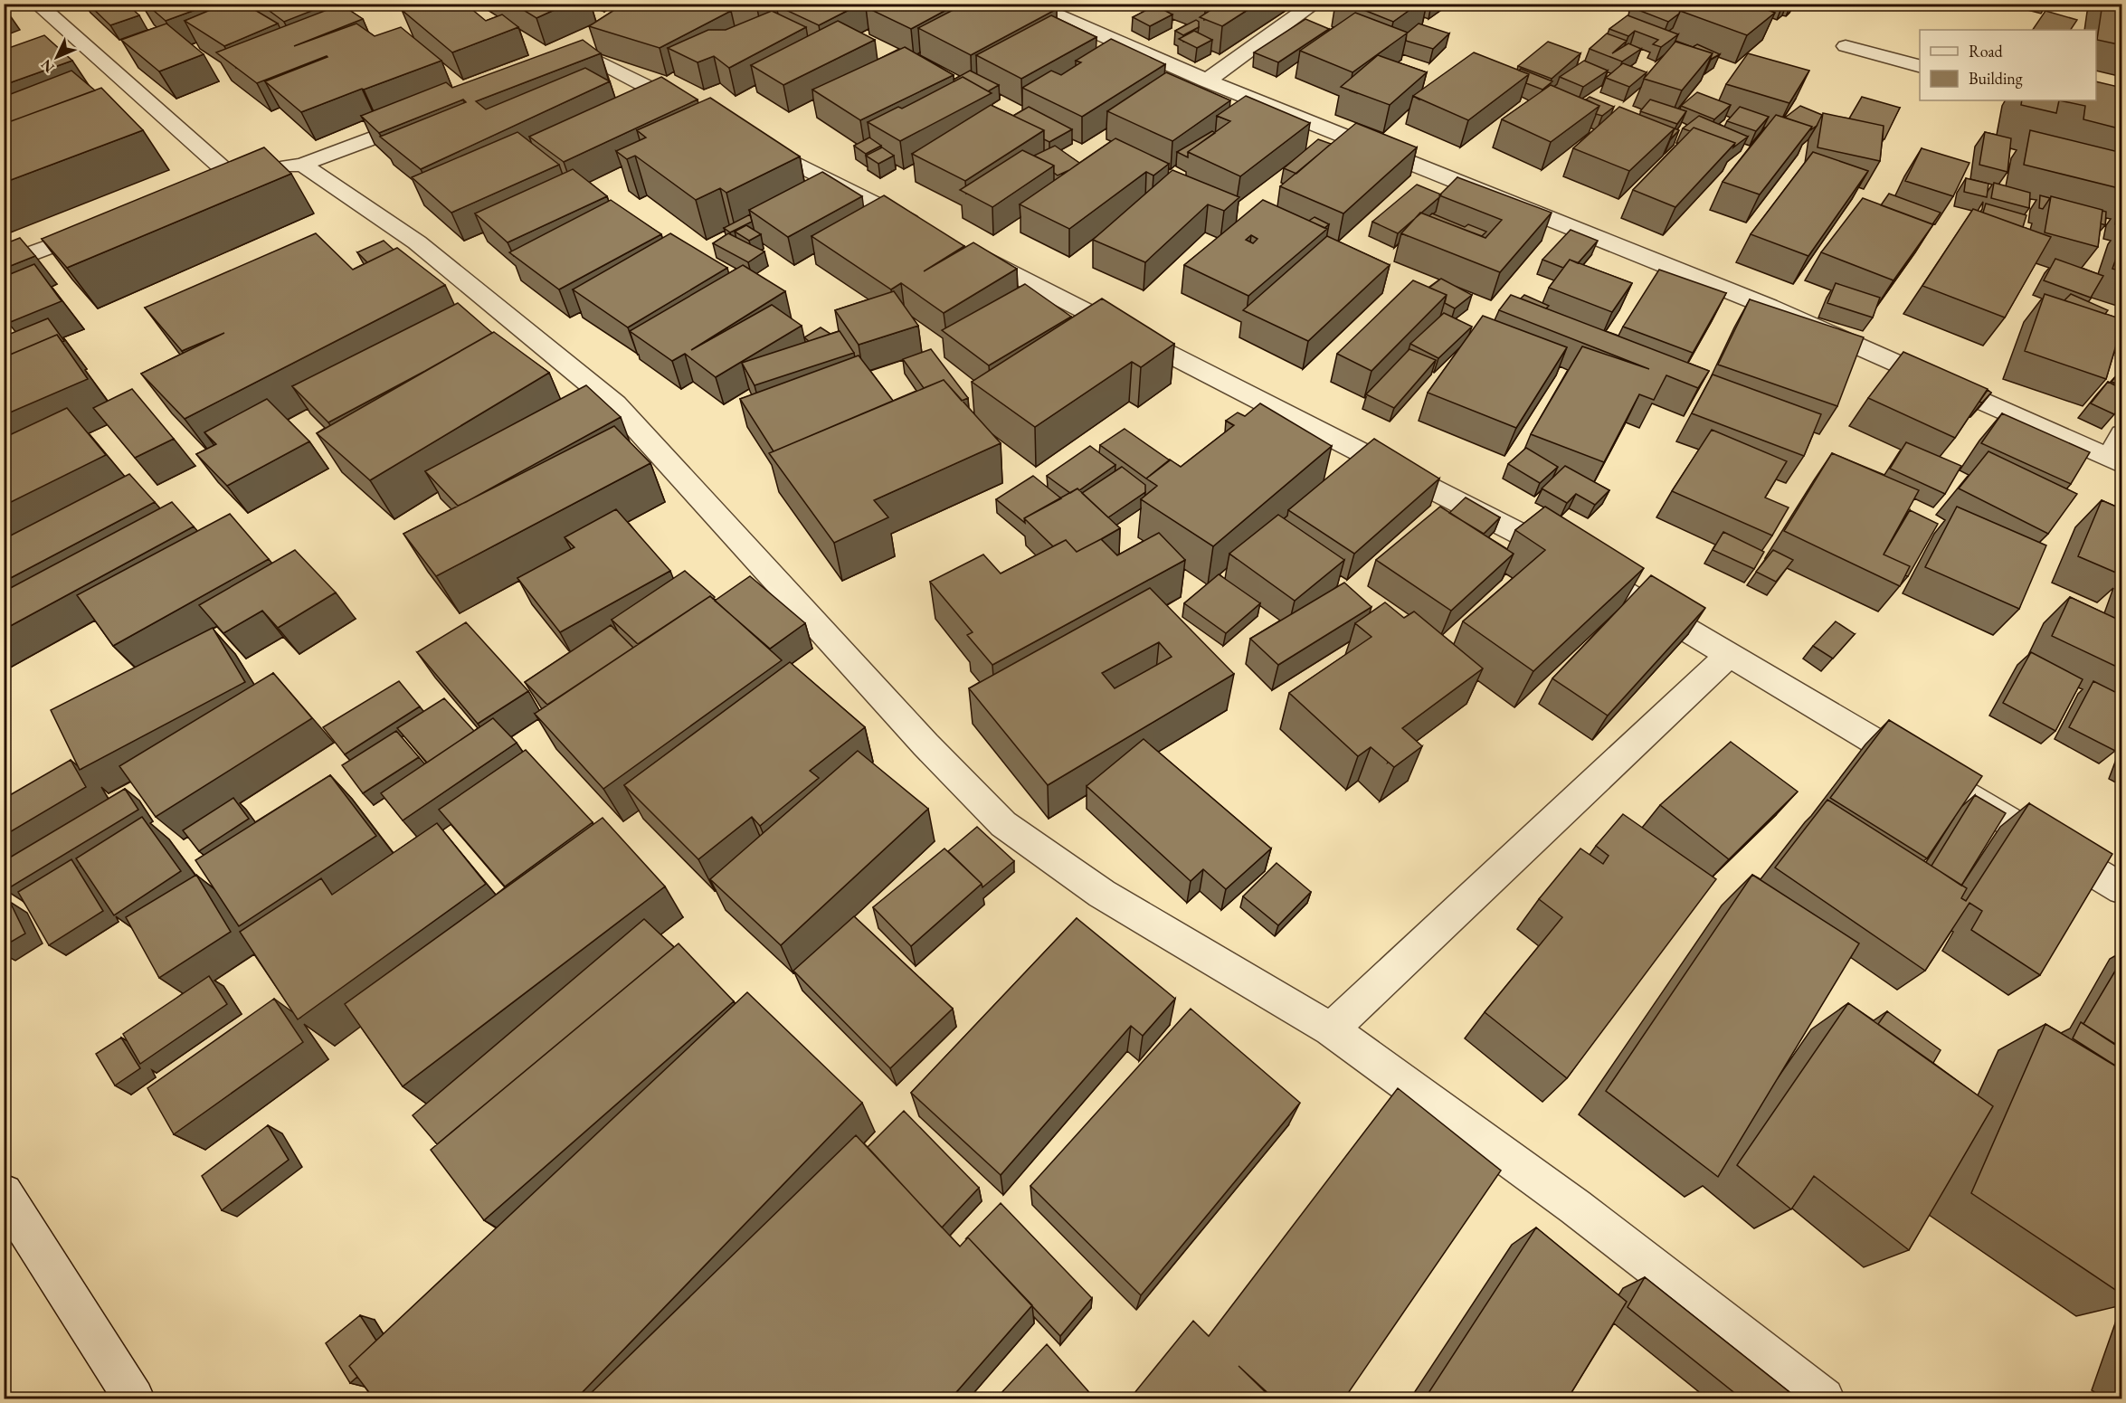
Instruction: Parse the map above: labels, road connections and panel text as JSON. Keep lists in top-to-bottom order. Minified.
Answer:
{"legend":["Road","Building"],"north":"bottom left"}
